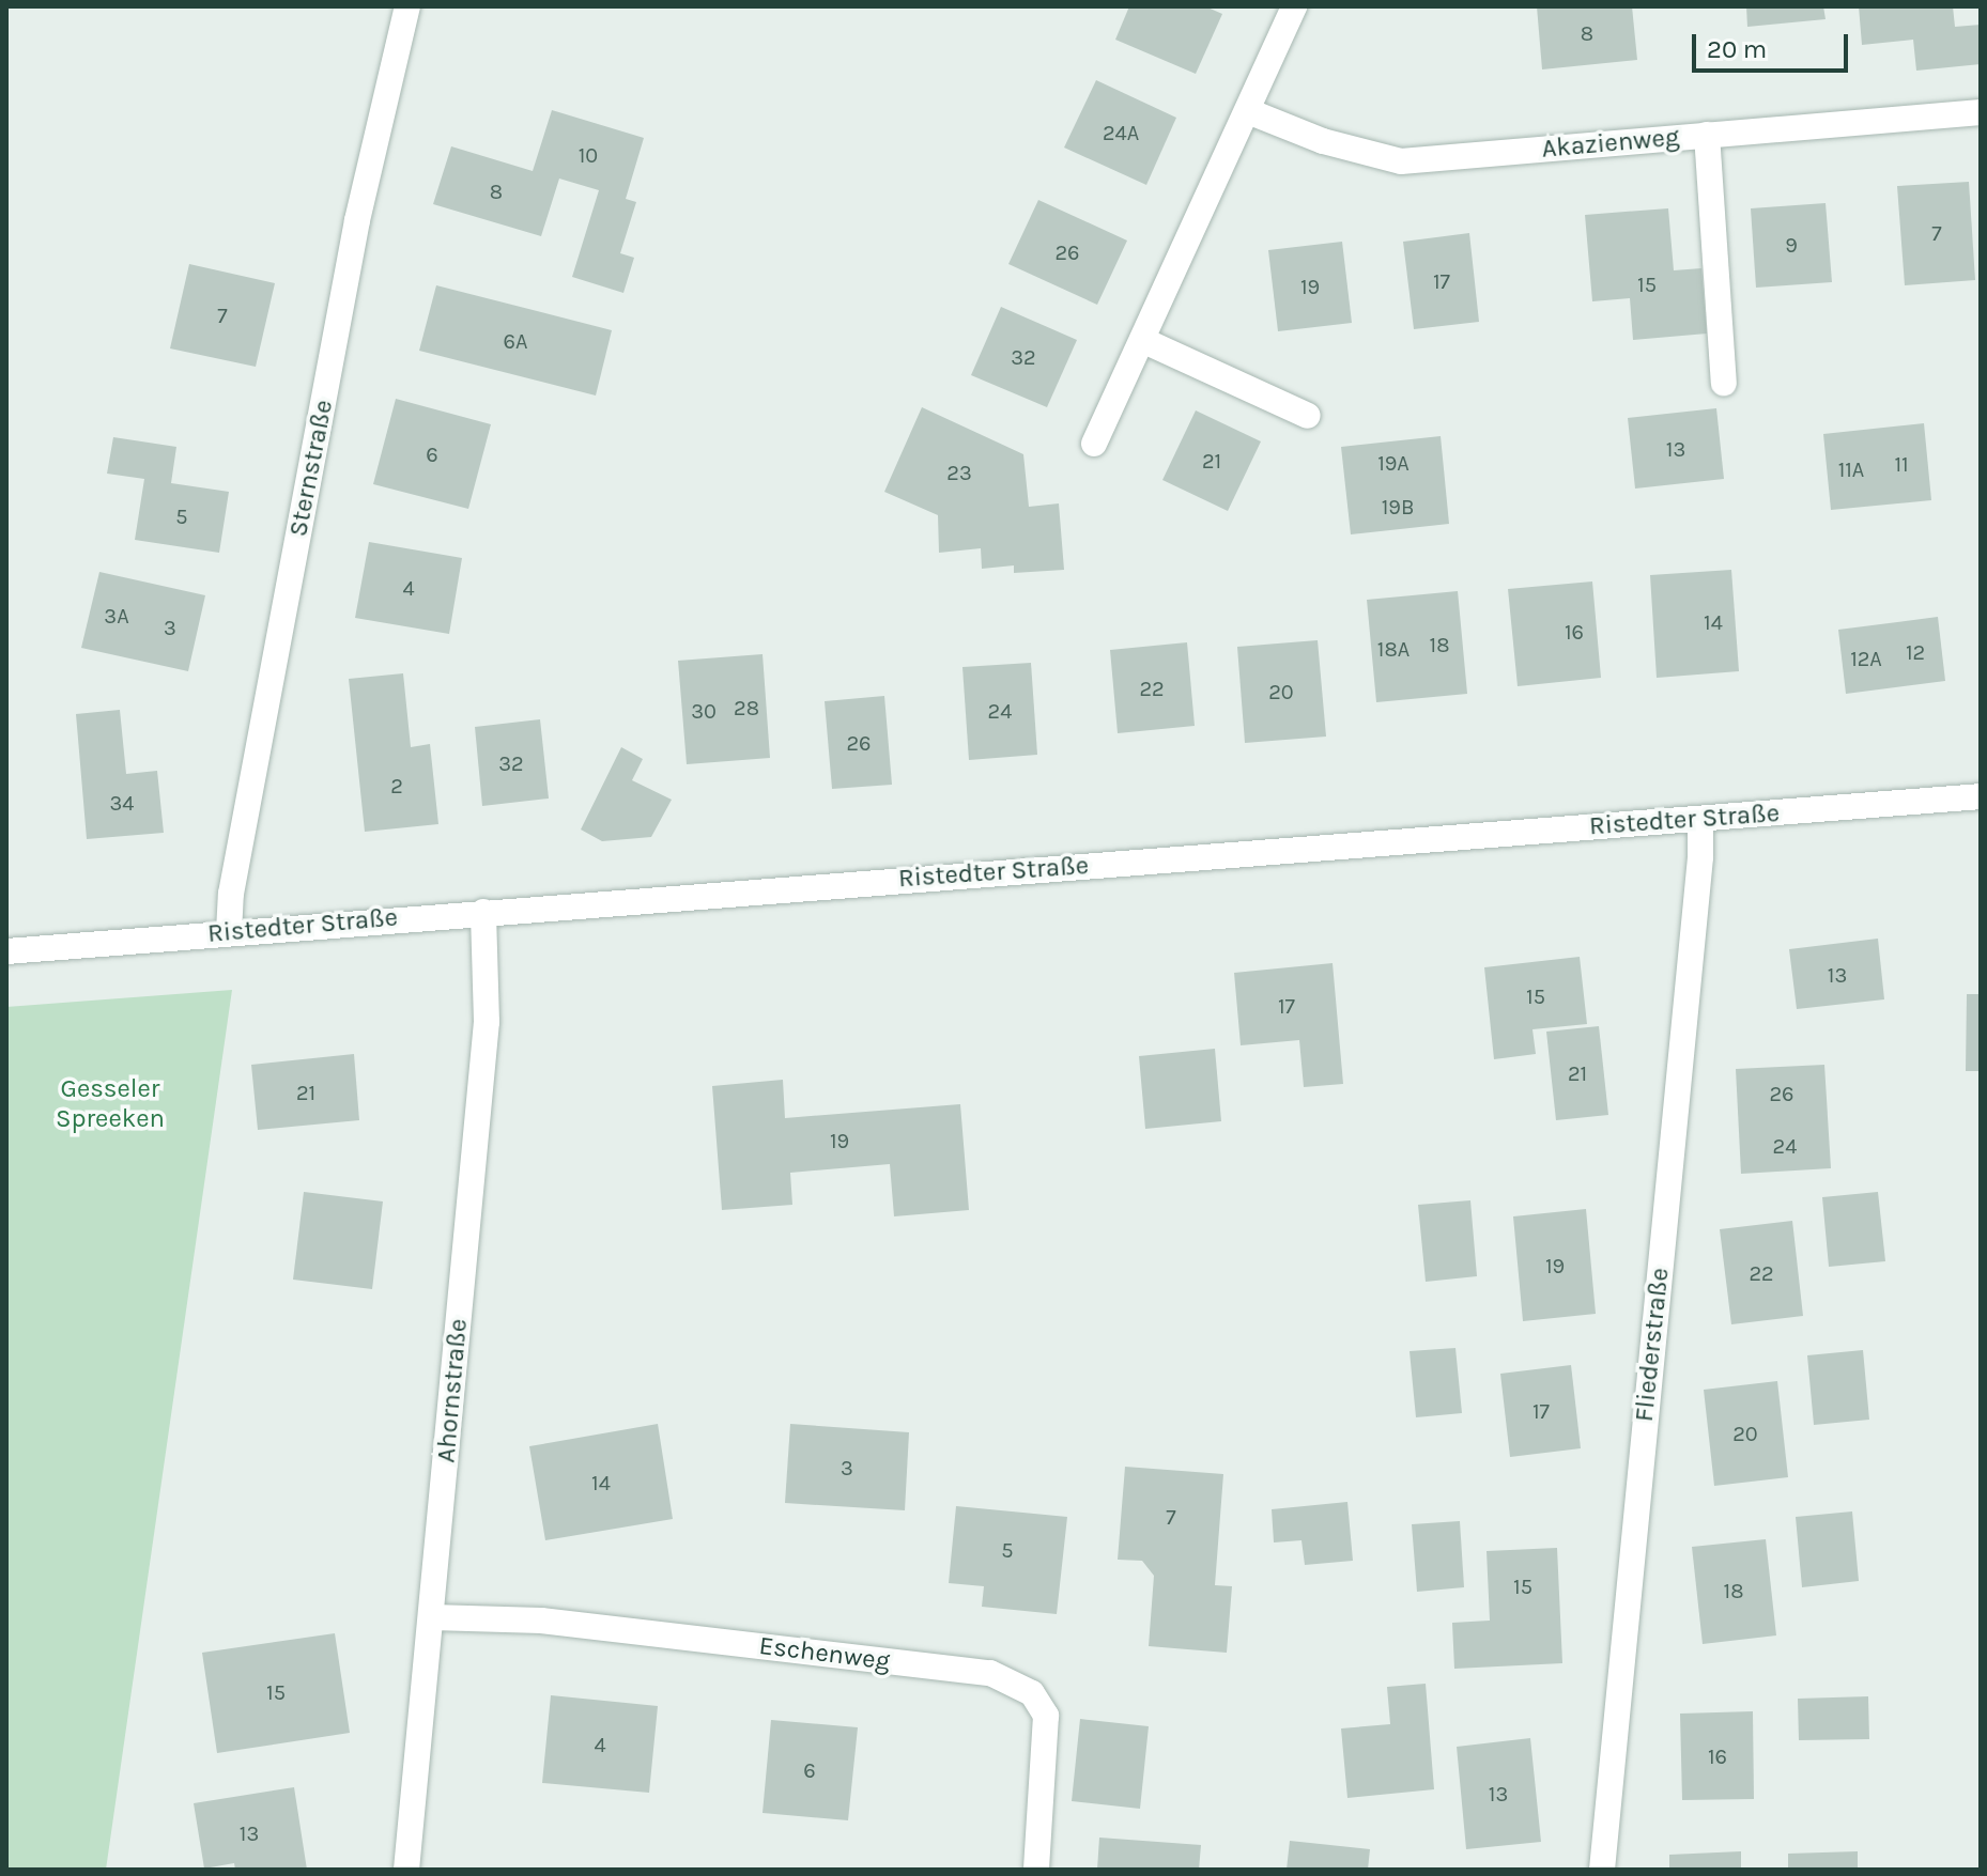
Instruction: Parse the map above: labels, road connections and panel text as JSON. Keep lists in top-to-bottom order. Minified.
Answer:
{"streets":{"street":["Akazienweg","Sternstraße","Ristedter Straße","Fliederstraße","Ahornstraße","Eschenweg"]},"crossings":[["Sternstraße","Ristedter Straße"],["Ristedter Straße","Fliederstraße"],["Ristedter Straße","Ahornstraße"],["Ahornstraße","Eschenweg"]],"parks":["Gesseler Spreeken"],"house_numbers":["8","24A","10","8","7","9","26","17","15","19","7","6A","32","13","6","21","19A","11","11A","23","19B","5","4","3A","14","3","16","18","18A","12","12A","22","20","28","30","24","26","32","2","34","13","15","17","21","21","26","19","24","19","22","17","20","3","14","7","5","15","18","15","4","16","6","13","13"],"scale_bar":"20 m"}
